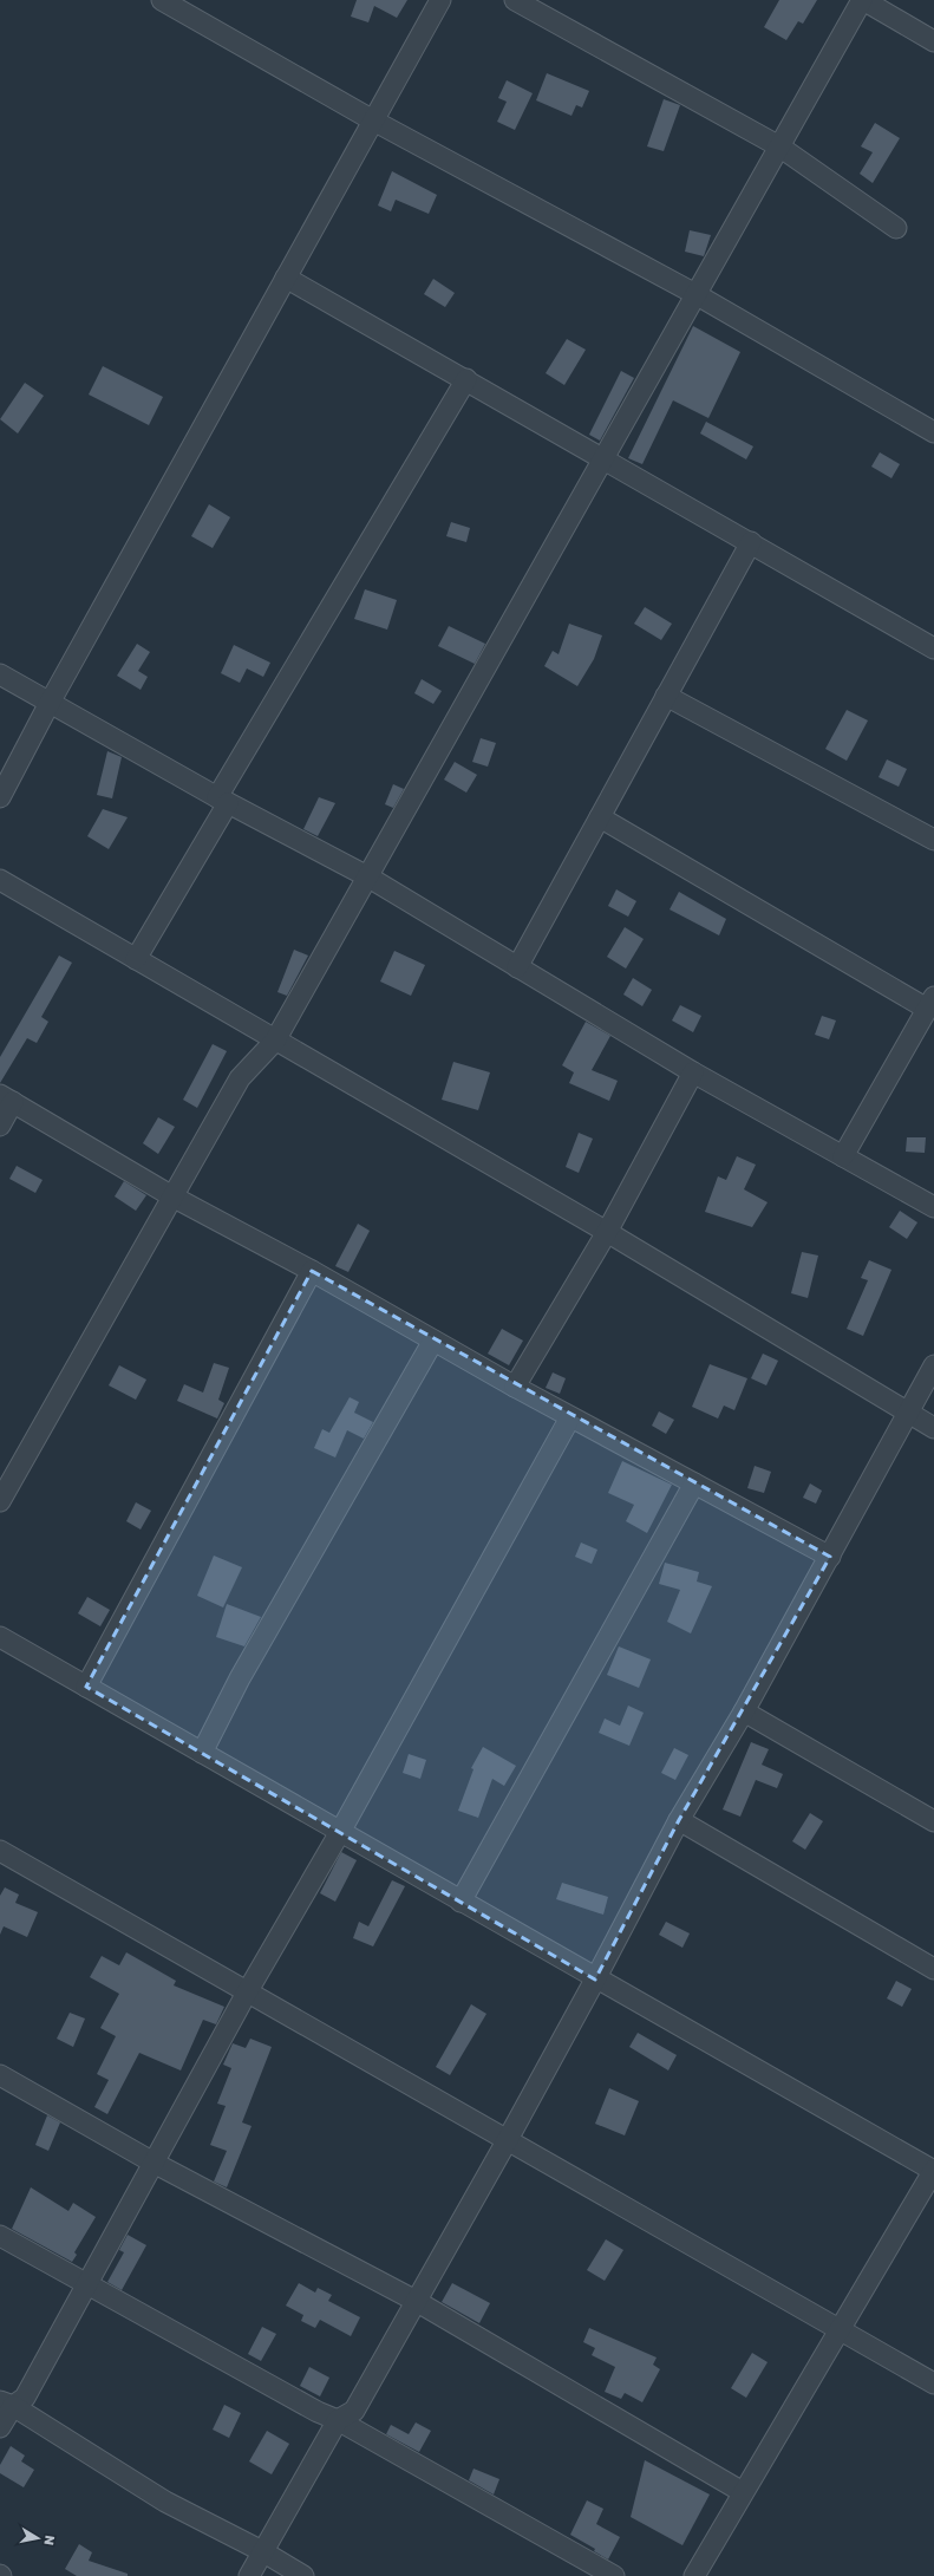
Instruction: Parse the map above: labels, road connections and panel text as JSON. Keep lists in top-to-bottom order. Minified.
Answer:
{"north":"right"}
